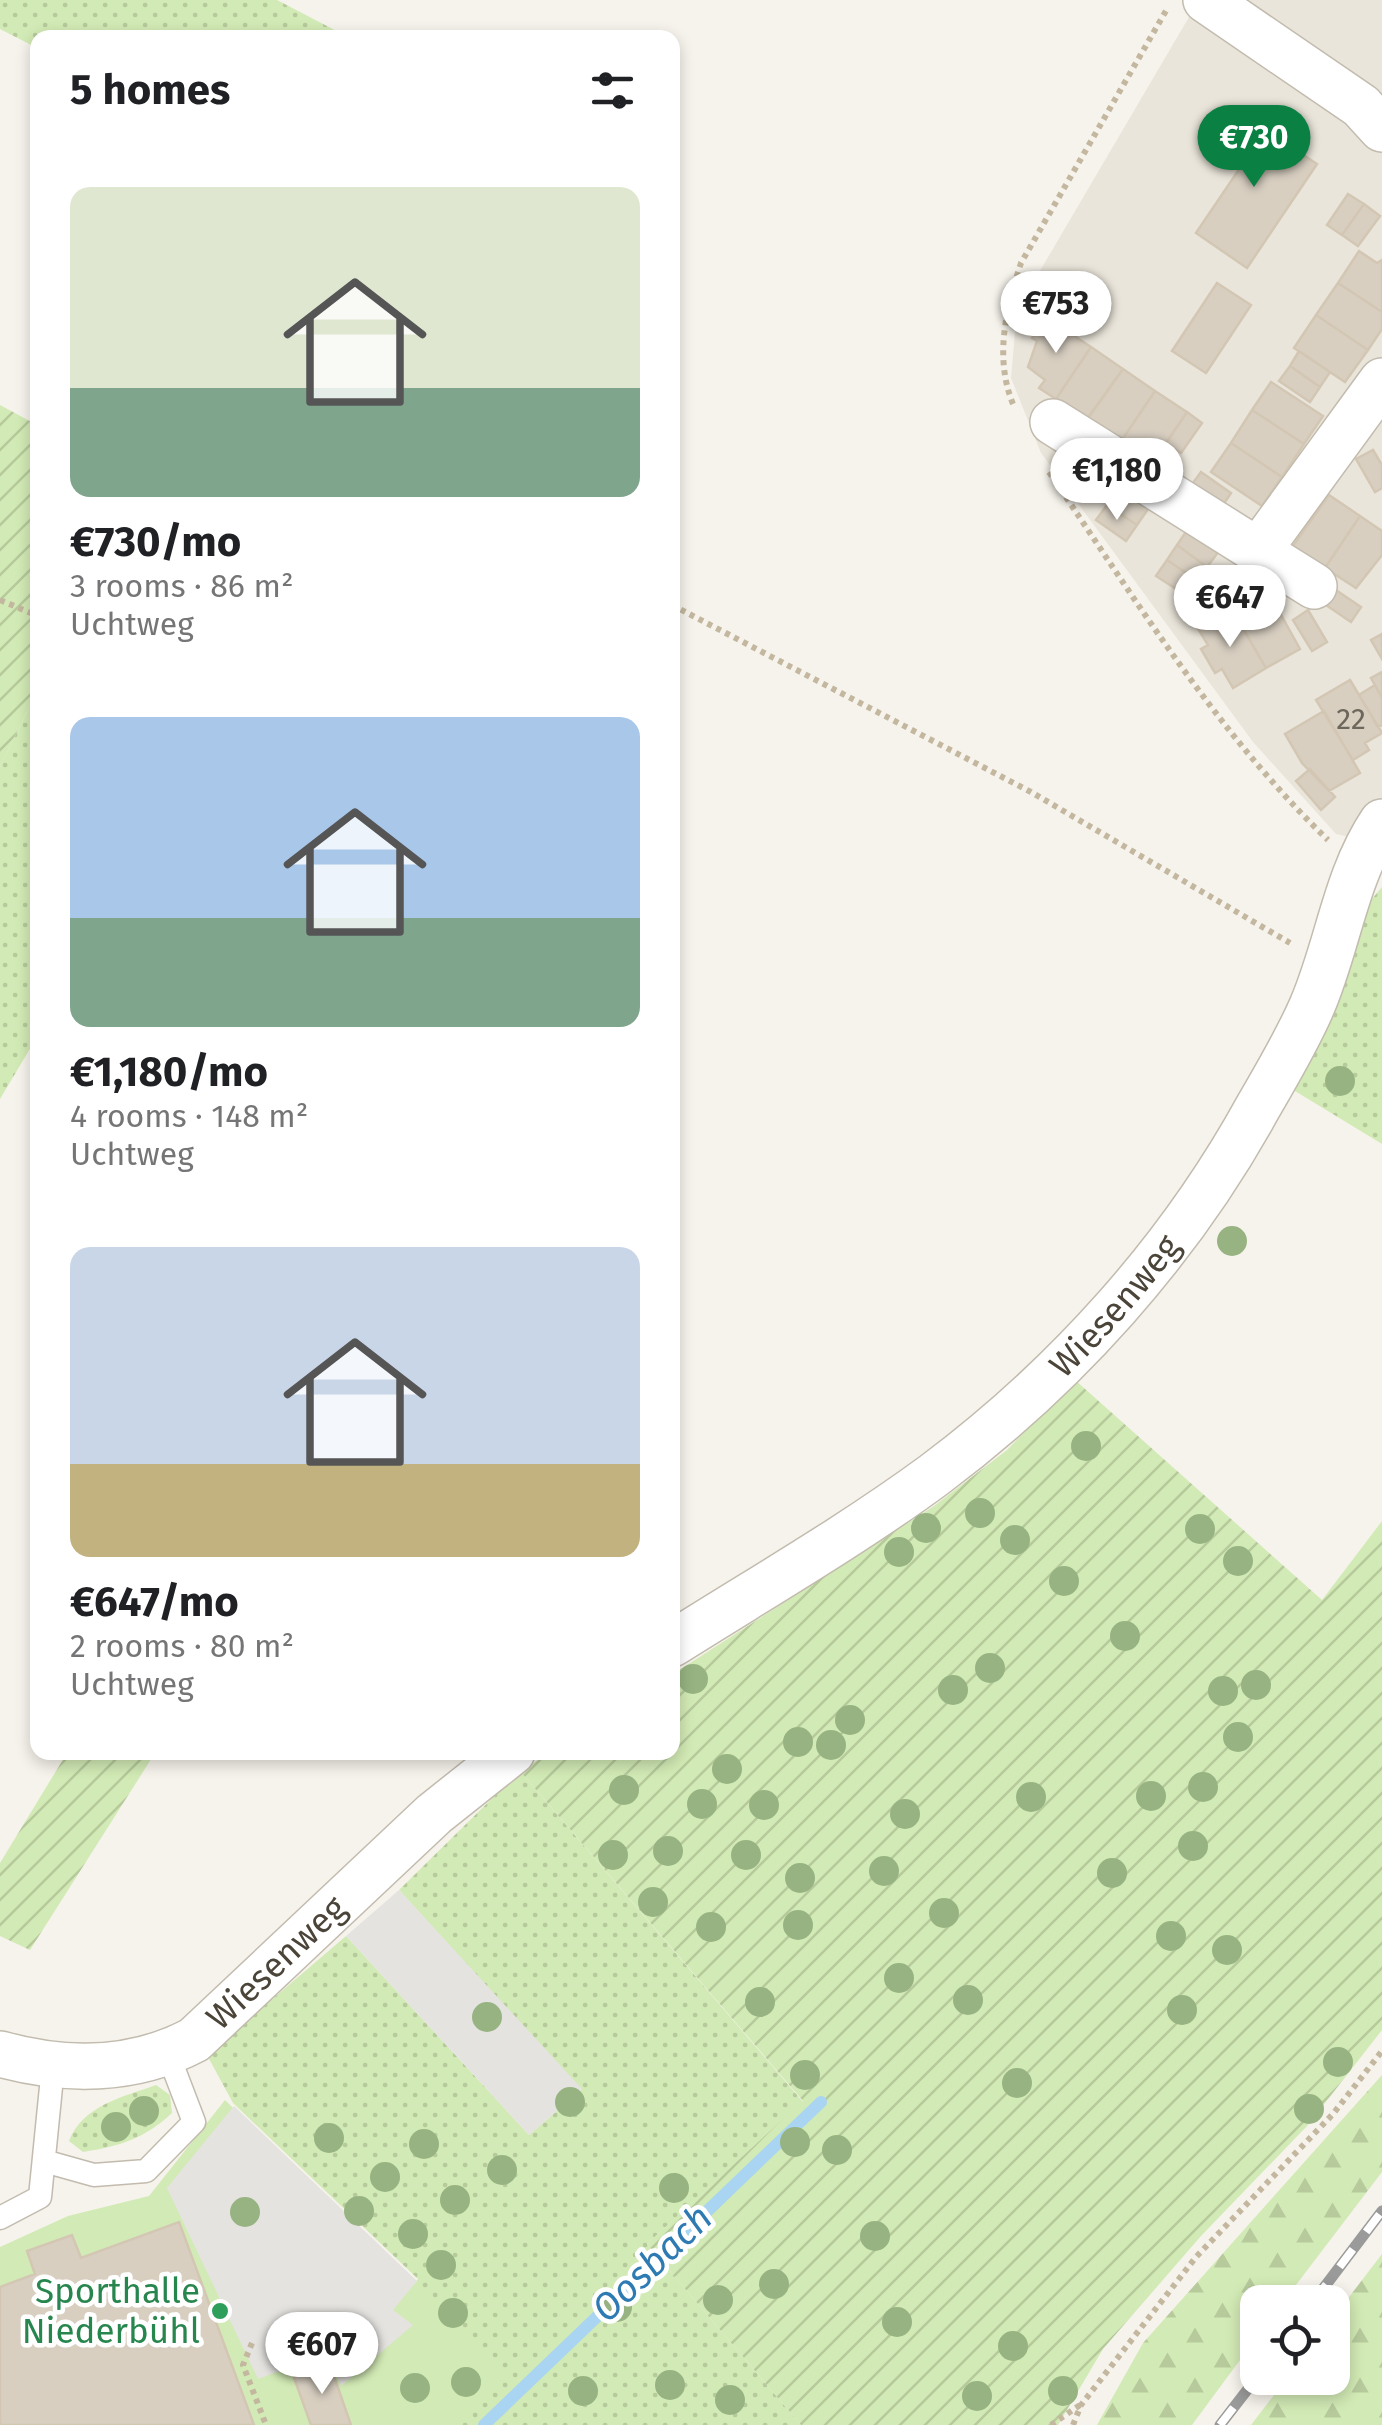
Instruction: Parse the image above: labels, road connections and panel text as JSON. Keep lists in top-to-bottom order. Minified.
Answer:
{"streets":{"street":["Wiesenweg"]},"water":["Oosbach"],"places":["Sporthalle Niederbühl"],"house_numbers":["22"],"page":{"heading":"5 homes","price":["€730","€753","€1,180","€647","€607"],"list":[{"name":"€730/mo","note":"3 rooms · 86 m² · Uchtweg"},{"name":"€1,180/mo","note":"4 rooms · 148 m² · Uchtweg"},{"name":"€647/mo","note":"2 rooms · 80 m² · Uchtweg"}]}}
